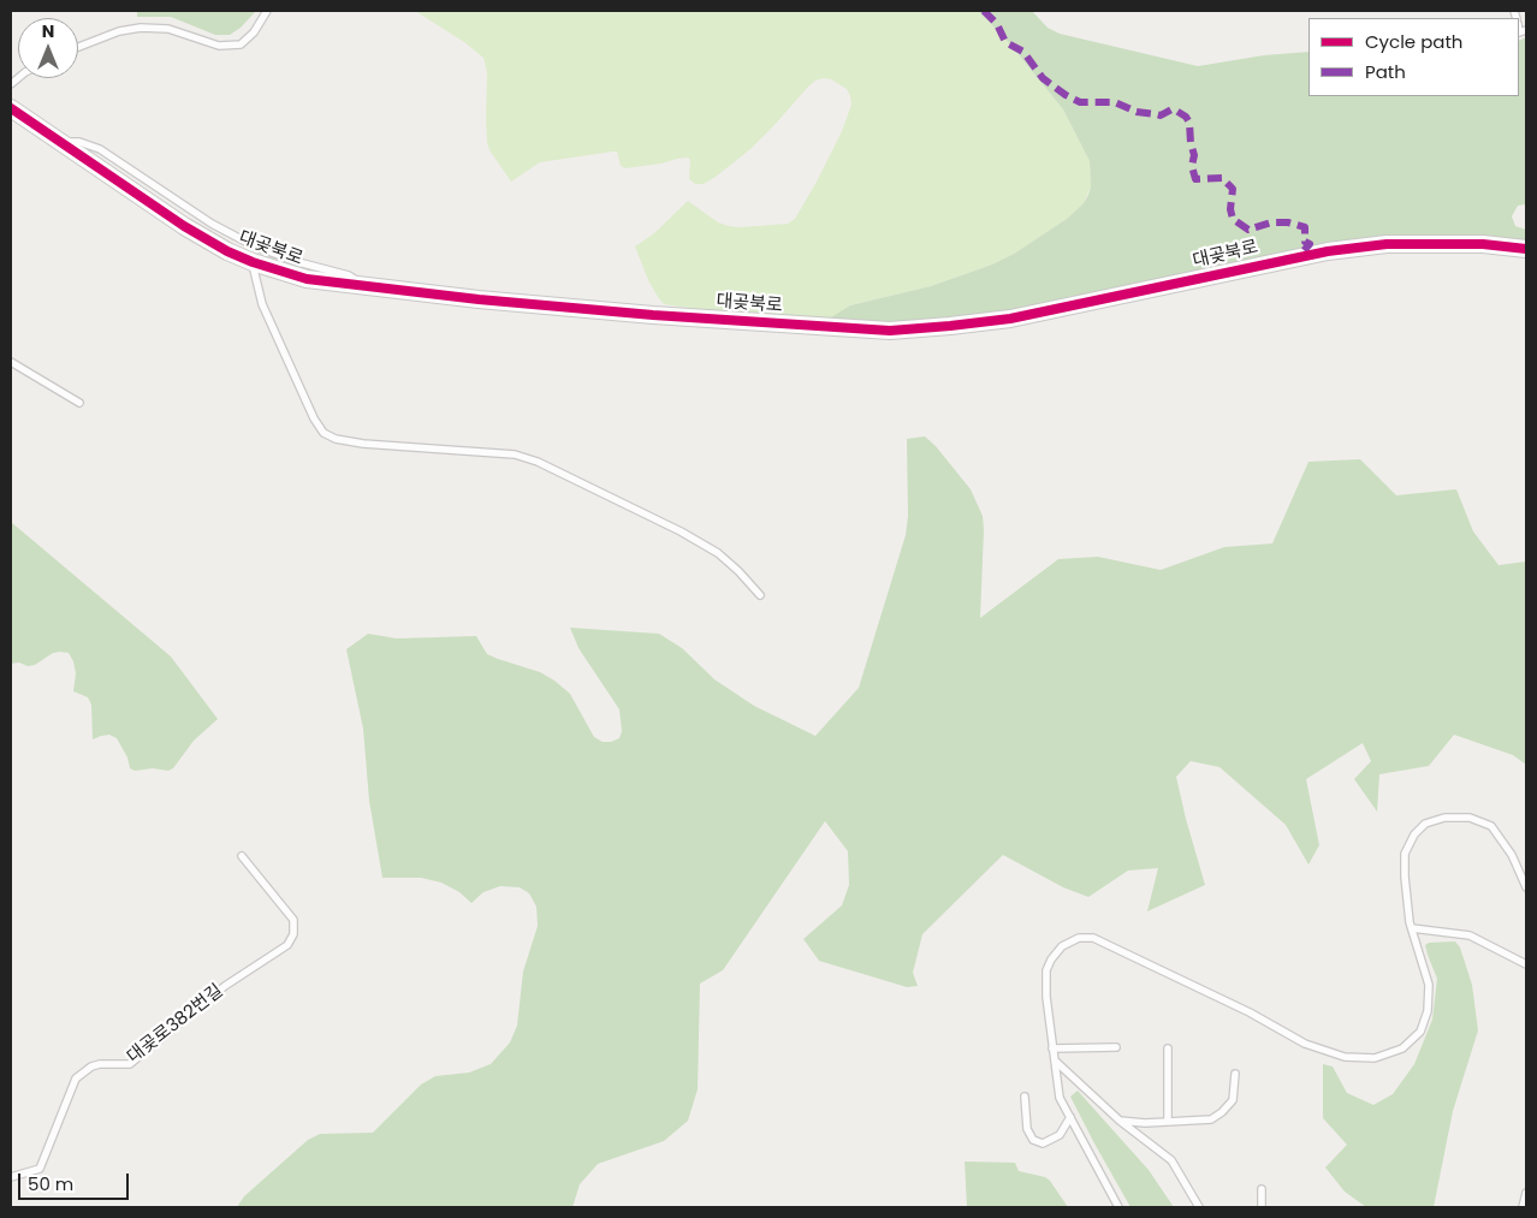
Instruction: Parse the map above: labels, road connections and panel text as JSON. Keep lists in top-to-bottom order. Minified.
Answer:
{"streets":{"street":["대곶북로"],"lane":["대곶로382번길"]},"legend":["Cycle path","Path"],"scale_bar":"50 m","north":"top"}
